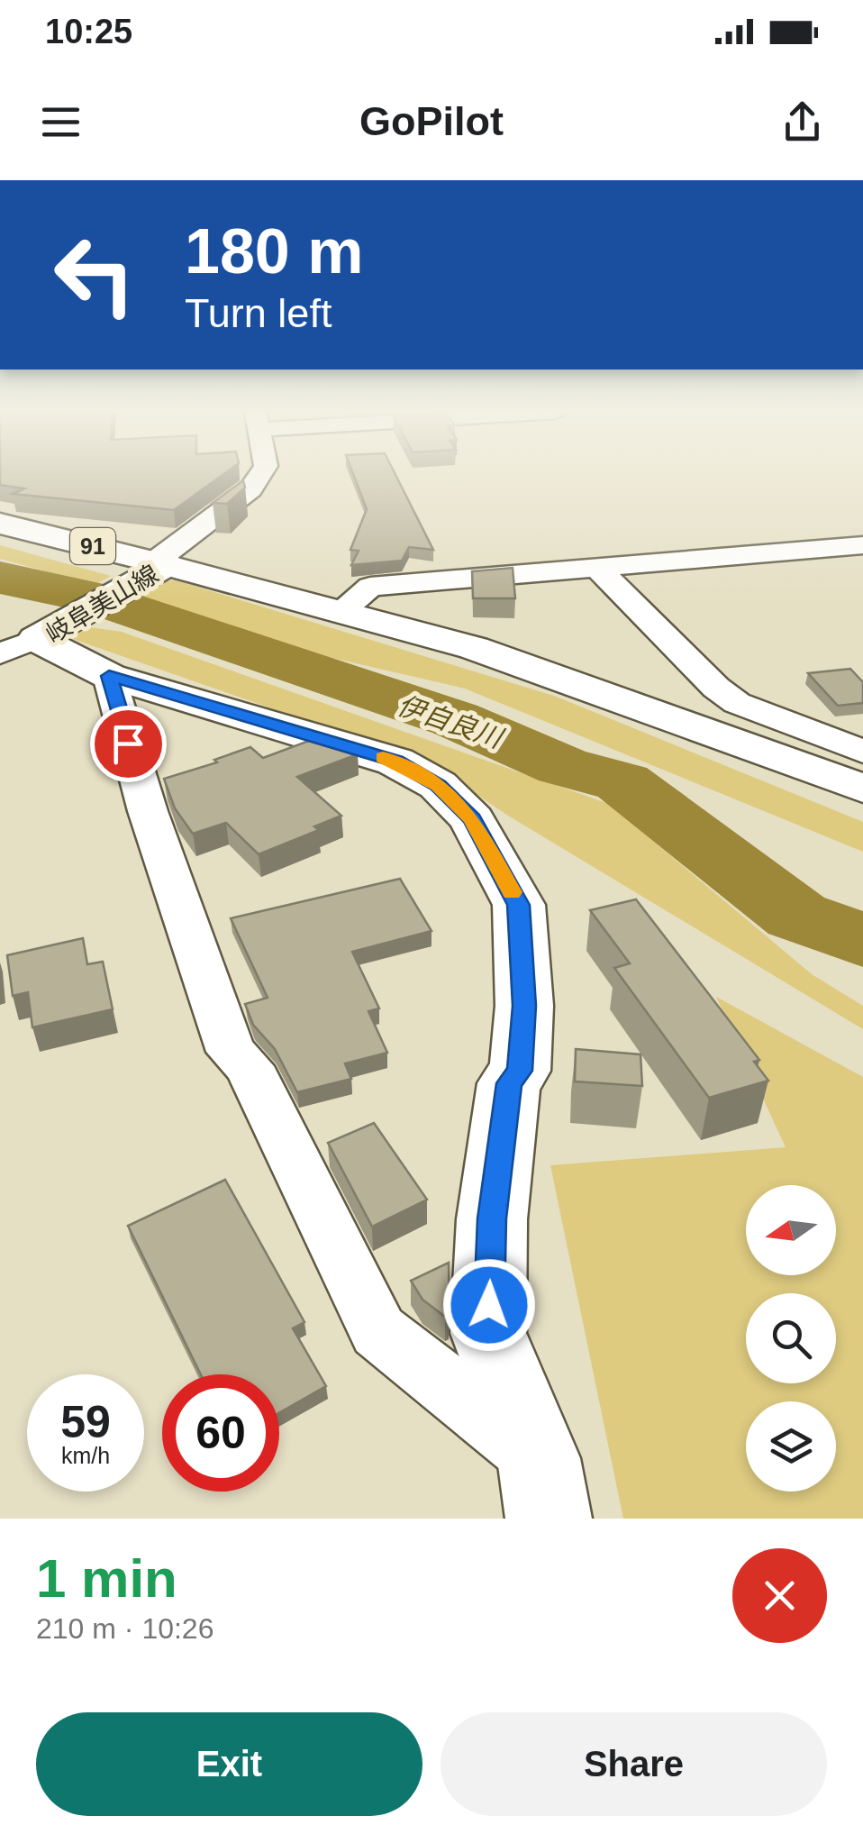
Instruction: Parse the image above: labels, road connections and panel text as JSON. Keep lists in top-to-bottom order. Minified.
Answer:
{"streets":{"main road":["91","岐阜美山線"]},"water":["伊自良川"],"north":"left","page":{"status":"10:25","header":"GoPilot","turn":["180 m","Turn left"],"speed":"59 km/h","limit":"60","heading":["1 min","210 m · 10:26"],"buttons":["Exit","Share"]}}
